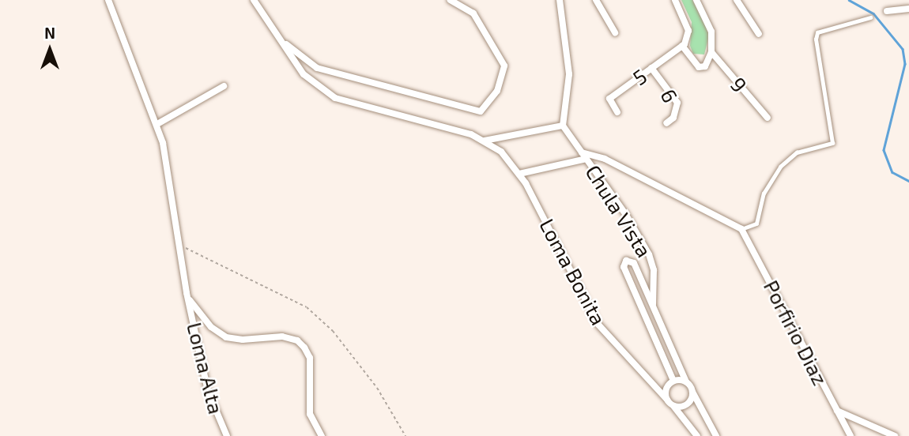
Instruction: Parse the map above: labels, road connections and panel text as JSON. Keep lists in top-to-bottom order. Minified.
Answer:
{"streets":{"street":["5","9","6","Chula Vista","Loma Bonita","Porfirio Diaz","Loma Alta"]},"crossings":[["5","6"]],"north":"top"}
